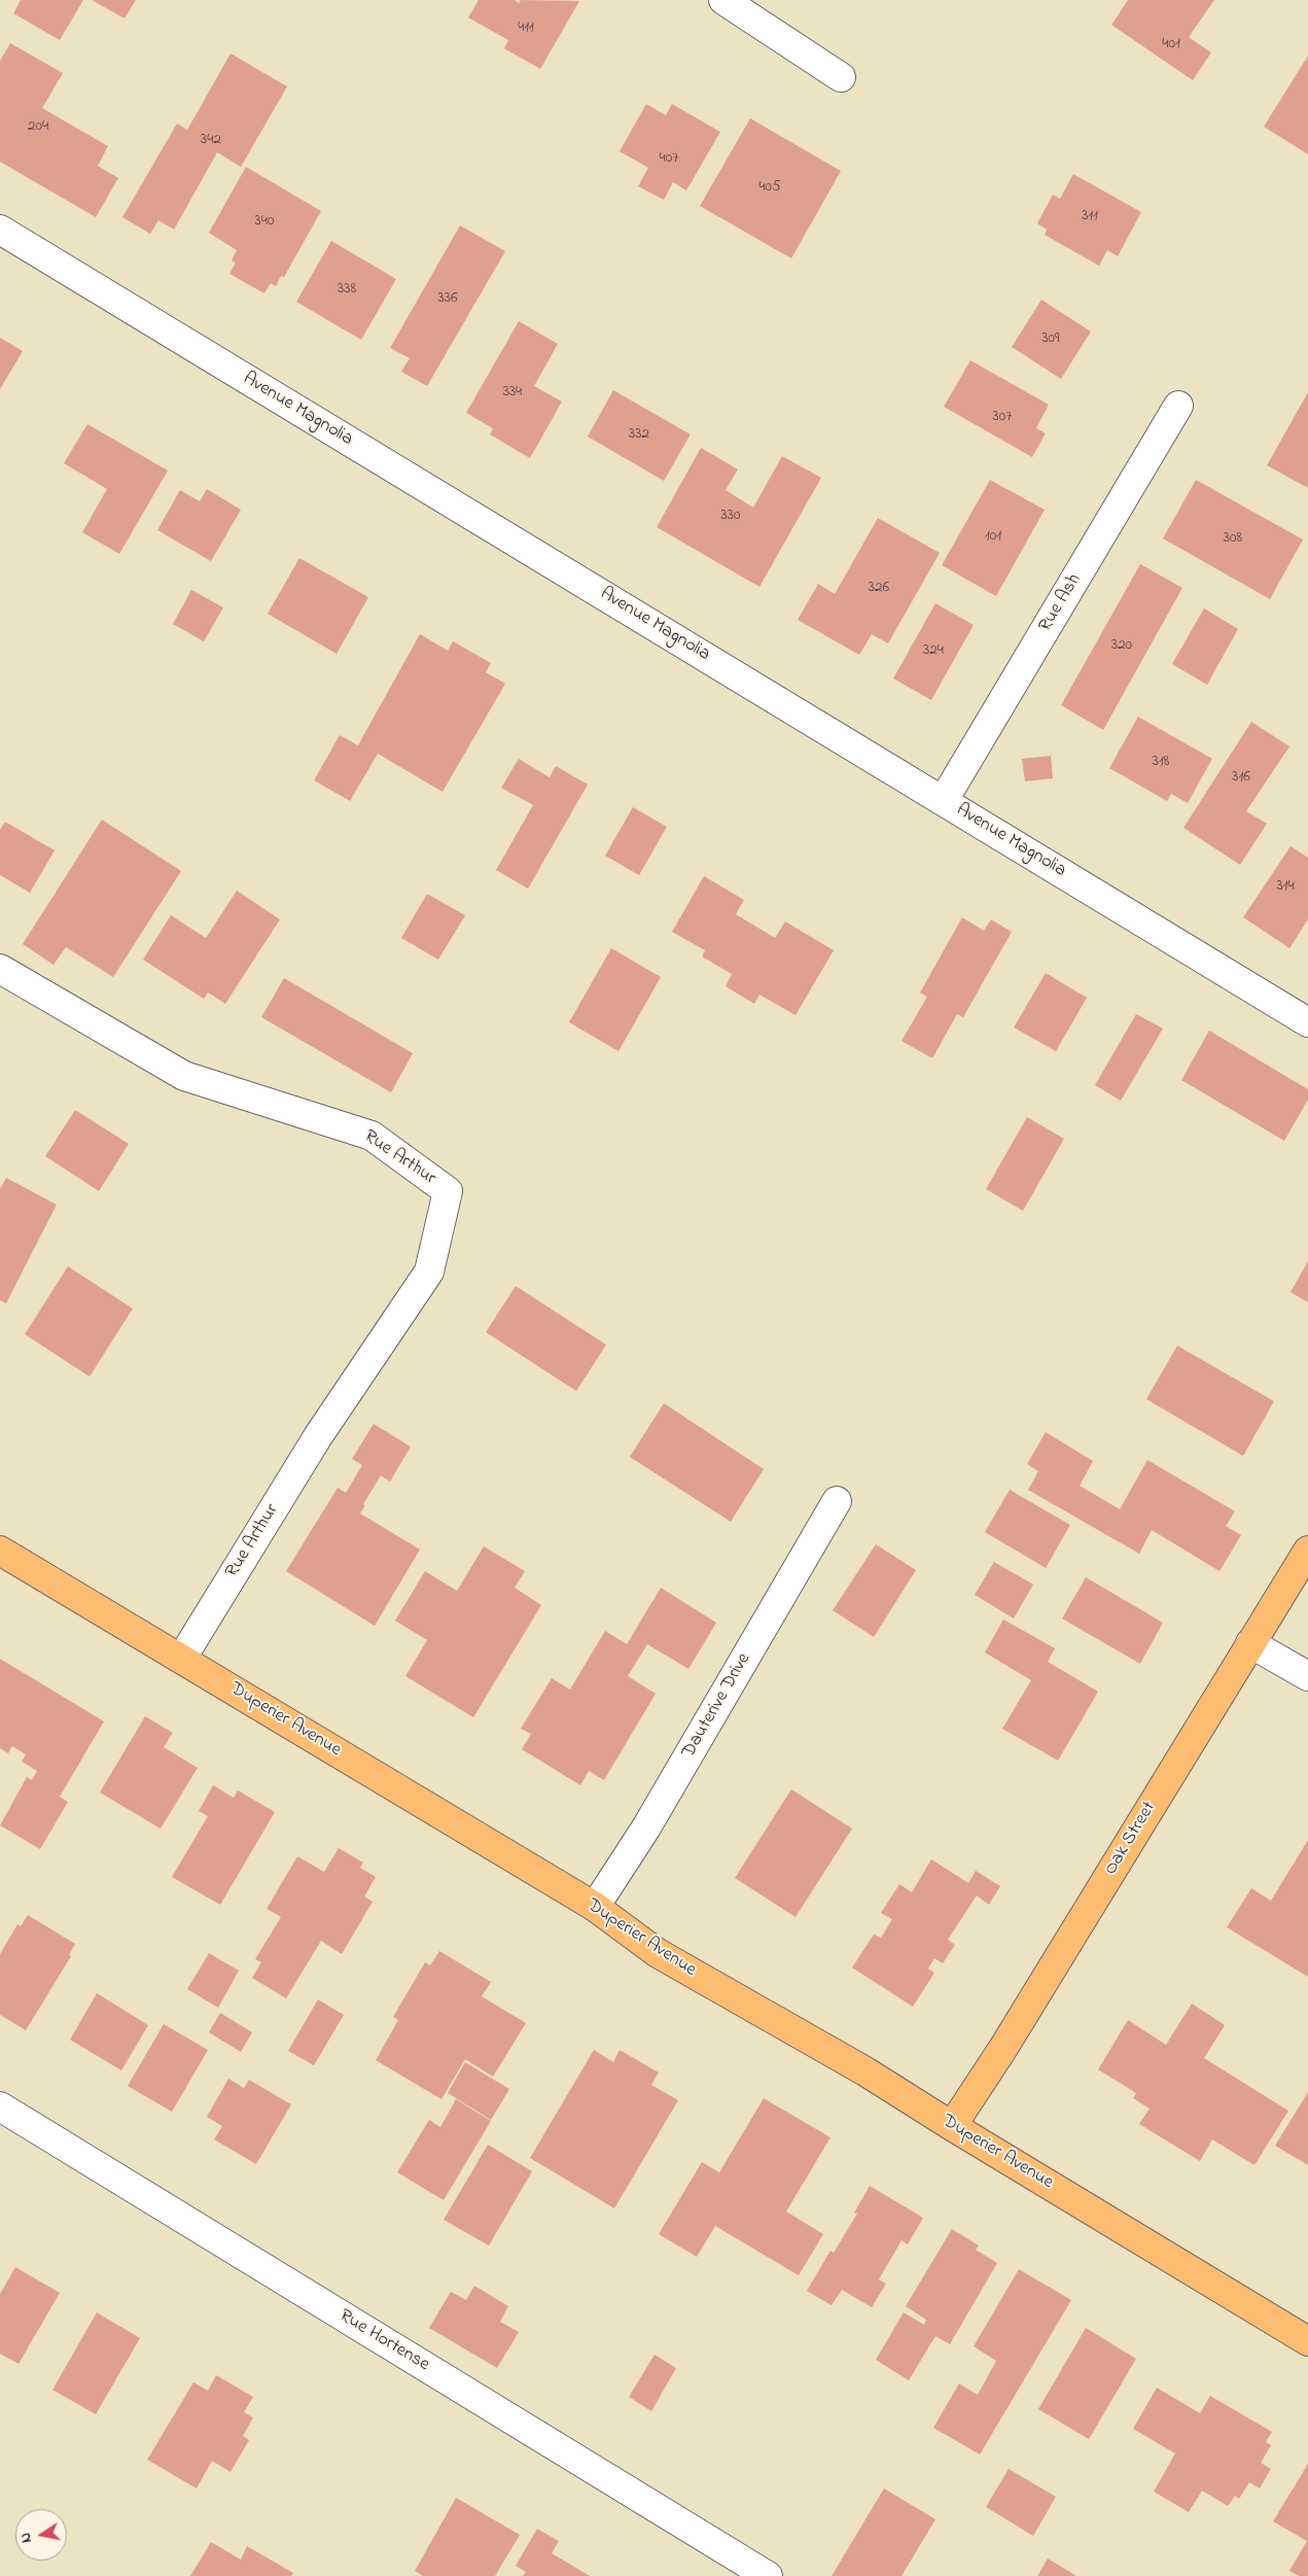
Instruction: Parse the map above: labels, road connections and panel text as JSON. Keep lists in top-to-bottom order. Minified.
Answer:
{"streets":{"main road":["Duperier Avenue","Oak Street"],"street":["Avenue Magnolia","Rue Ash","Rue Arthur","Dauterive Drive","Rue Hortense"]},"crossings":[["Avenue Magnolia","Rue Ash"],["Rue Arthur","Duperier Avenue"],["Dauterive Drive","Duperier Avenue"],["Duperier Avenue","Oak Street"]],"house_numbers":["411","401","204","342","407","405","311","340","338","336","309","334","307","332","330","101","308","326","320","324","318","316","314"],"north":"left"}
